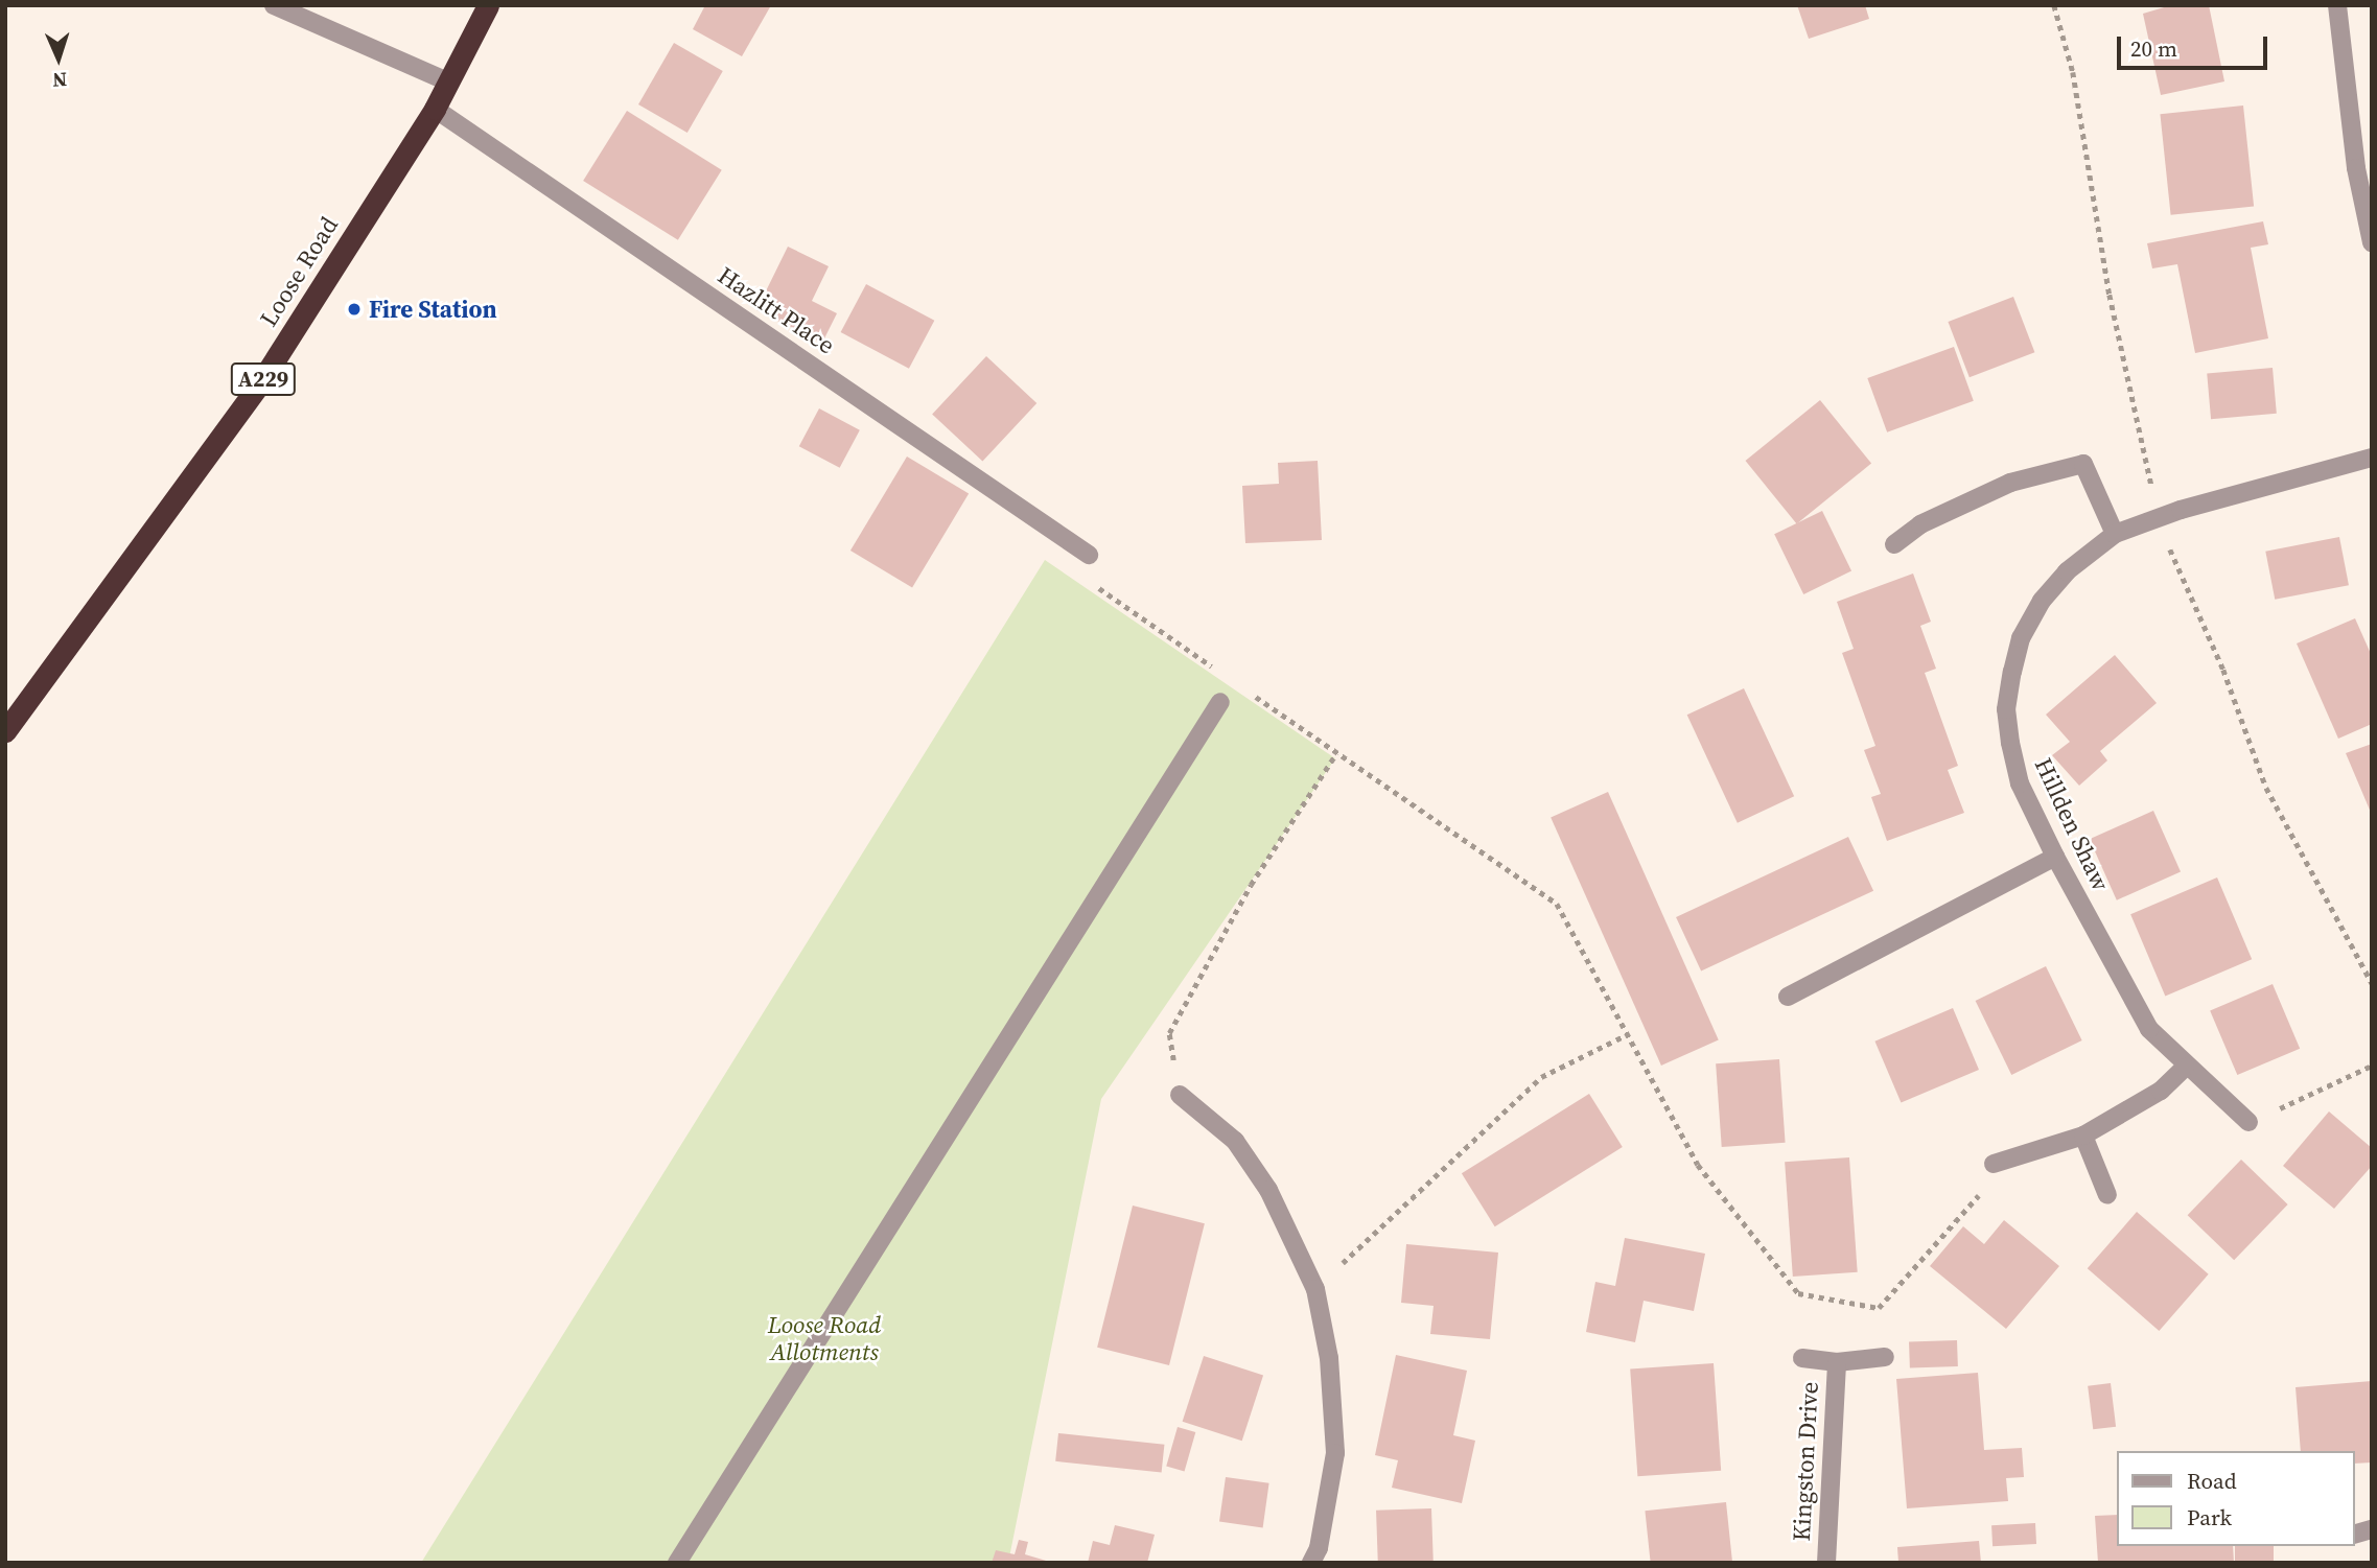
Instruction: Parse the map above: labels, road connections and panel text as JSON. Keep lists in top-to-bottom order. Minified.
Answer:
{"streets":{"highway":["Loose Road","A229"],"street":["Hazlitt Place","Hillden Shaw","Kingston Drive"]},"crossings":[["Loose Road","Hazlitt Place"]],"parks":["Loose Road Allotments"],"places":["Fire Station"],"legend":["Road","Park"],"scale_bar":"20 m","north":"bottom"}
